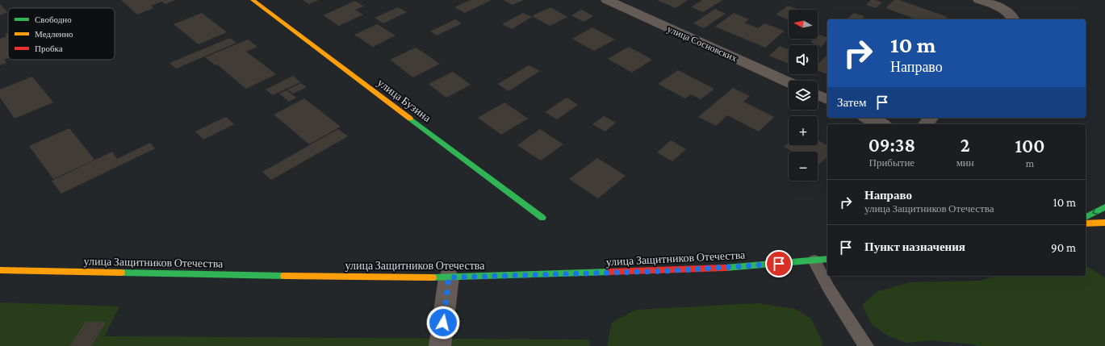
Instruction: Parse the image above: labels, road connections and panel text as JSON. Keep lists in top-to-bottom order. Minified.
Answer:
{"streets":{"main road":["улица Бузина","улица Защитников Отечества"],"street":["улица Сосновских"]},"legend":["Свободно","Медленно","Пробка"],"north":"left","page":{"map_buttons":["+","−"],"turn":["10 m","Направо"],"then":"Затем","eta":["09:38","Прибытие","2","мин","100","m"],"list":[{"name":"Направо","note":"улица Защитников Отечества","value":"10 m"},{"name":"Пункт назначения","value":"90 m"}]}}
